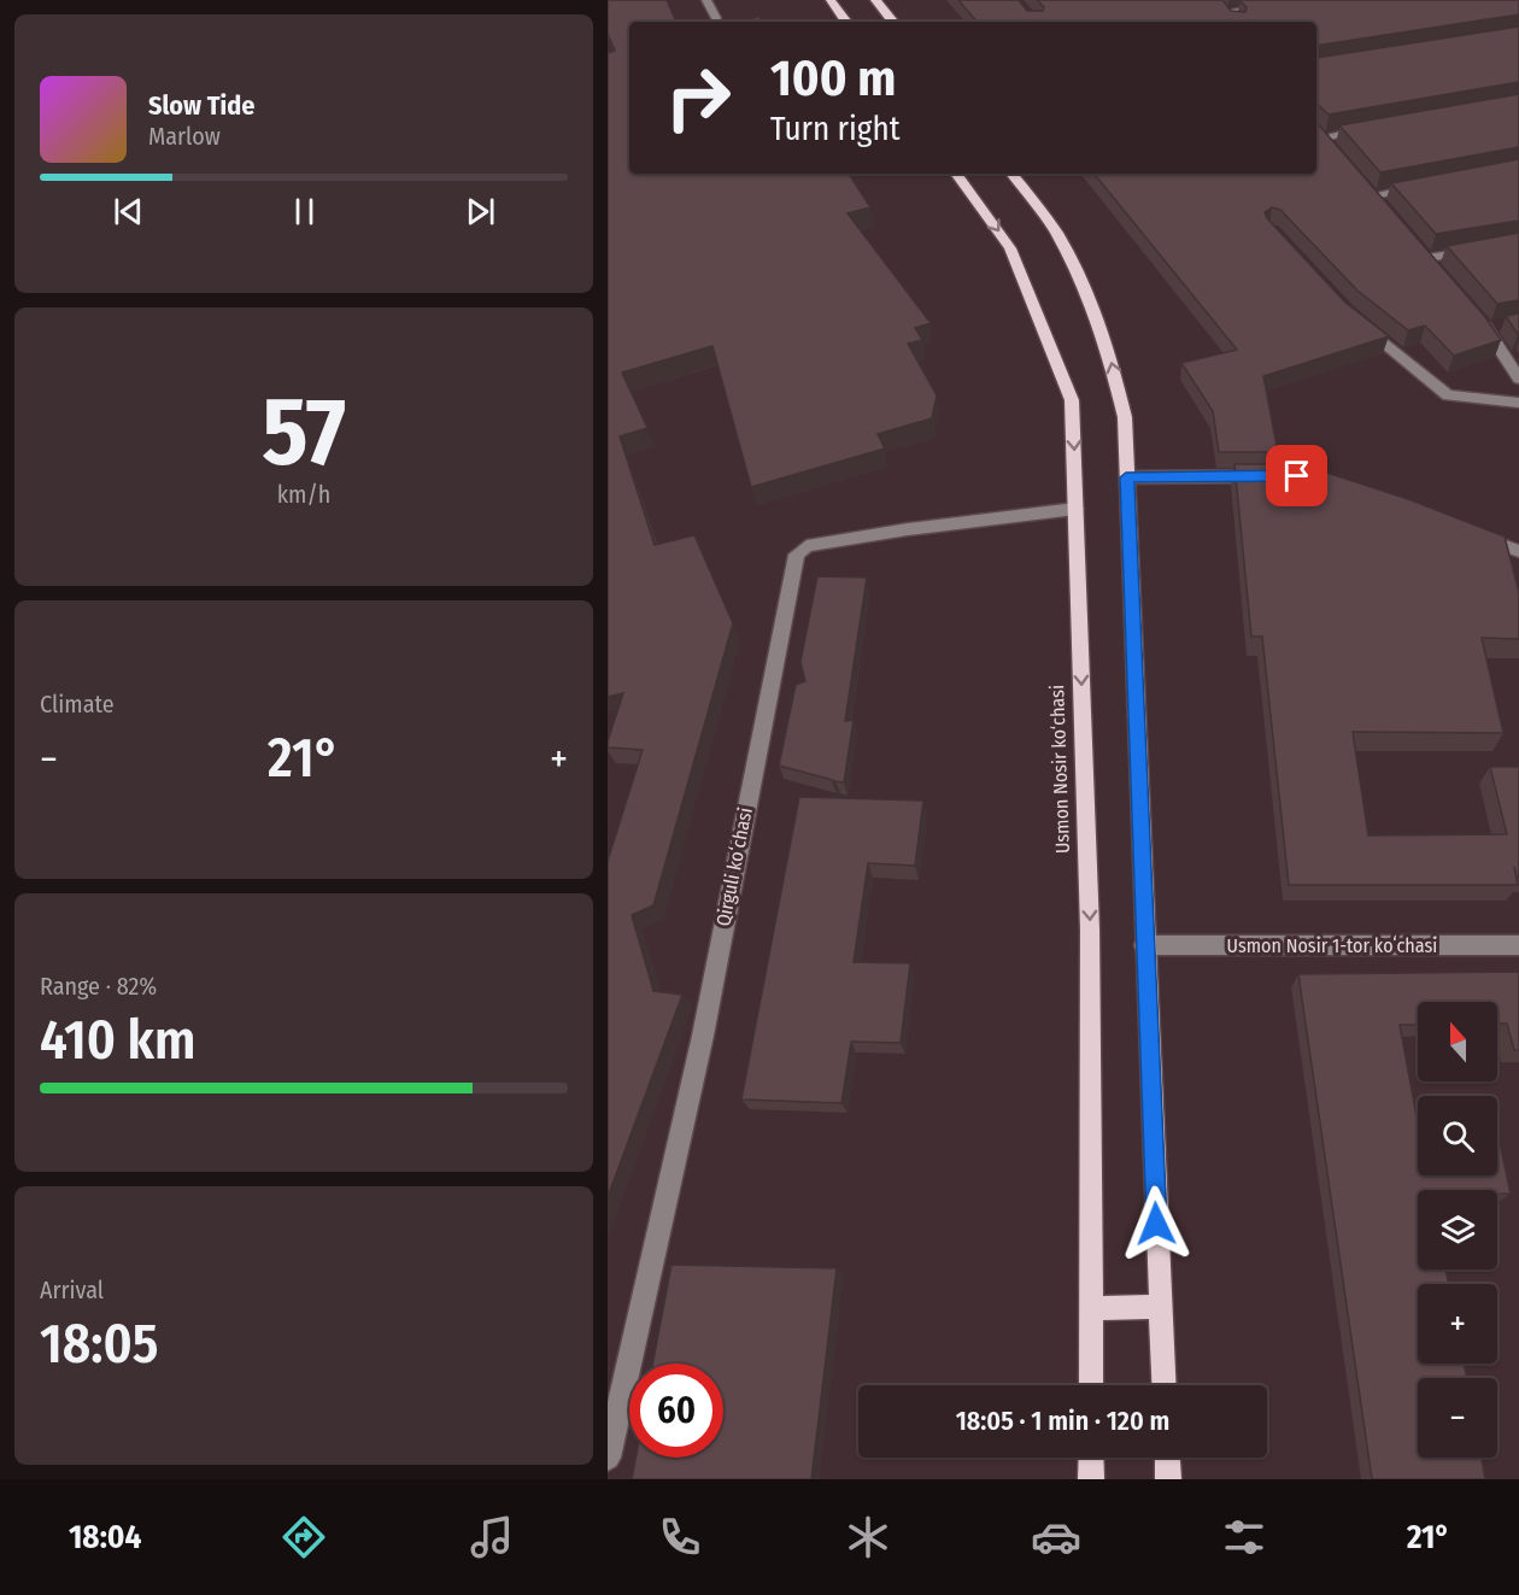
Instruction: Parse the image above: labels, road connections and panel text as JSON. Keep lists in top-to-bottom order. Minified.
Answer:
{"streets":{"main road":["Usmon Nosir ko‘chasi"],"street":["Qirguli koʻchasi","Usmon Nosir 1-tor koʻchasi"]},"crossings":[["Usmon Nosir ko‘chasi","Qirguli koʻchasi"]],"north":"top","page":{"turn":["100 m","Turn right"],"song":["Slow Tide","Marlow"],"tile":[["57","km/h"],"Climate",["Range · 82%","410 km"],["Arrival","18:05"]],"heat":["−","21°","+"],"map_buttons":["+","−"],"limit":"60","trip":"18:05 · 1 min · 120 m","tabs":["18:04","21°"]}}
